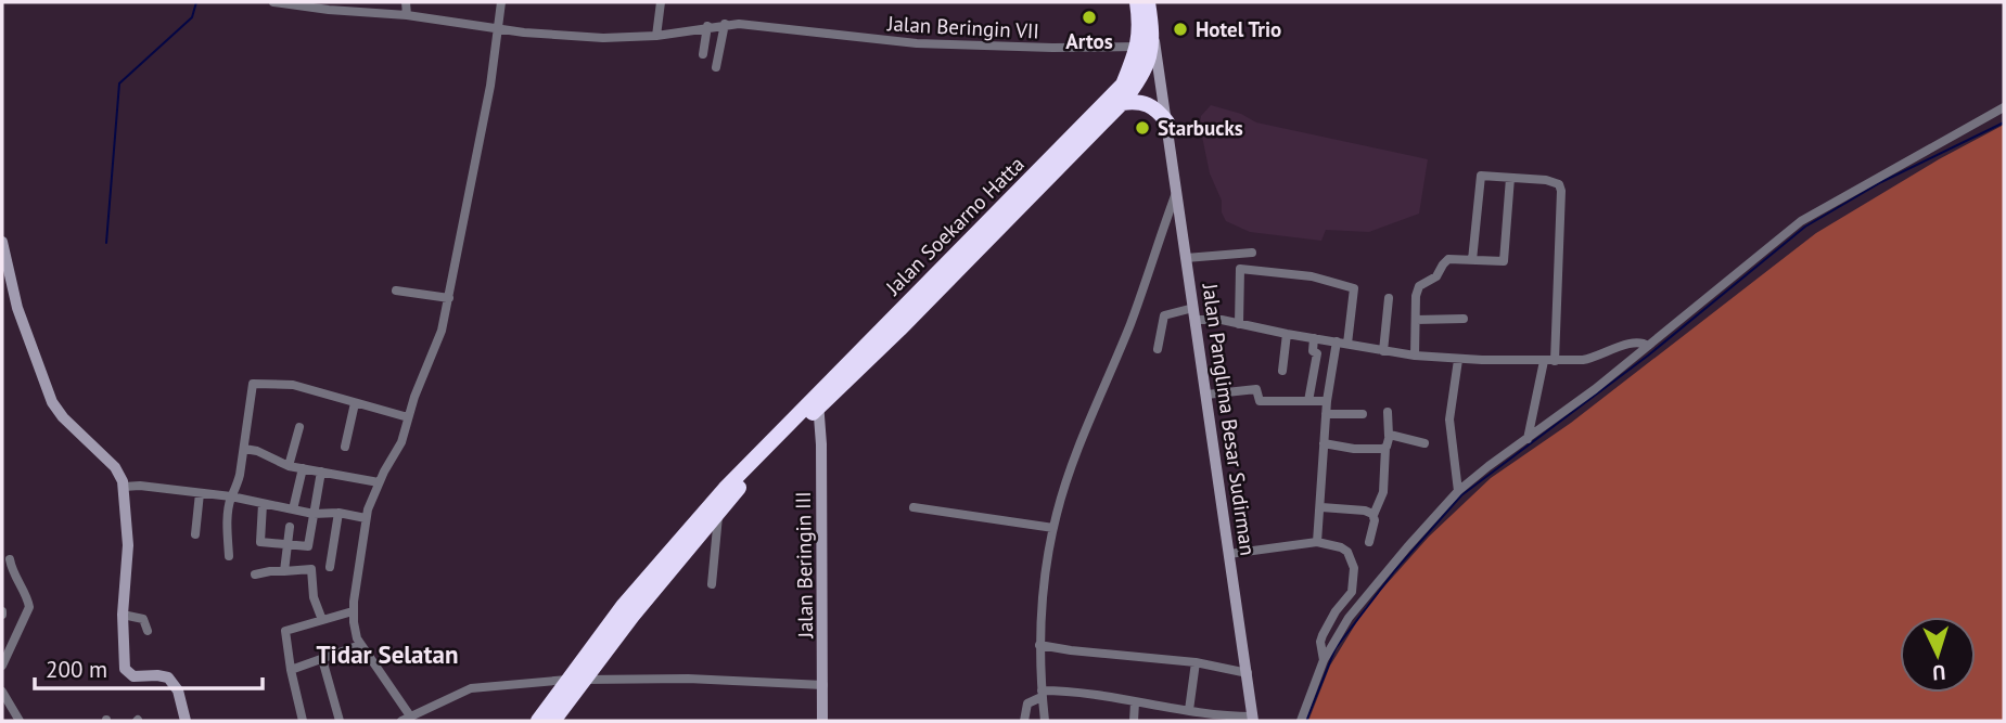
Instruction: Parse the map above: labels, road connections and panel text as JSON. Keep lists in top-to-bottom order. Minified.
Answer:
{"streets":{"highway":["Jalan Soekarno Hatta"],"street":["Jalan Beringin VII","Jalan Panglima Besar Sudirman","Jalan Beringin III"]},"crossings":[["Jalan Beringin VII","Jalan Soekarno Hatta"],["Jalan Beringin VII","Jalan Panglima Besar Sudirman"],["Jalan Soekarno Hatta","Jalan Panglima Besar Sudirman"],["Jalan Soekarno Hatta","Jalan Beringin III"]],"districts":["Tidar Selatan"],"places":["Artos","Hotel Trio","Starbucks"],"scale_bar":"200 m","north":"bottom"}
